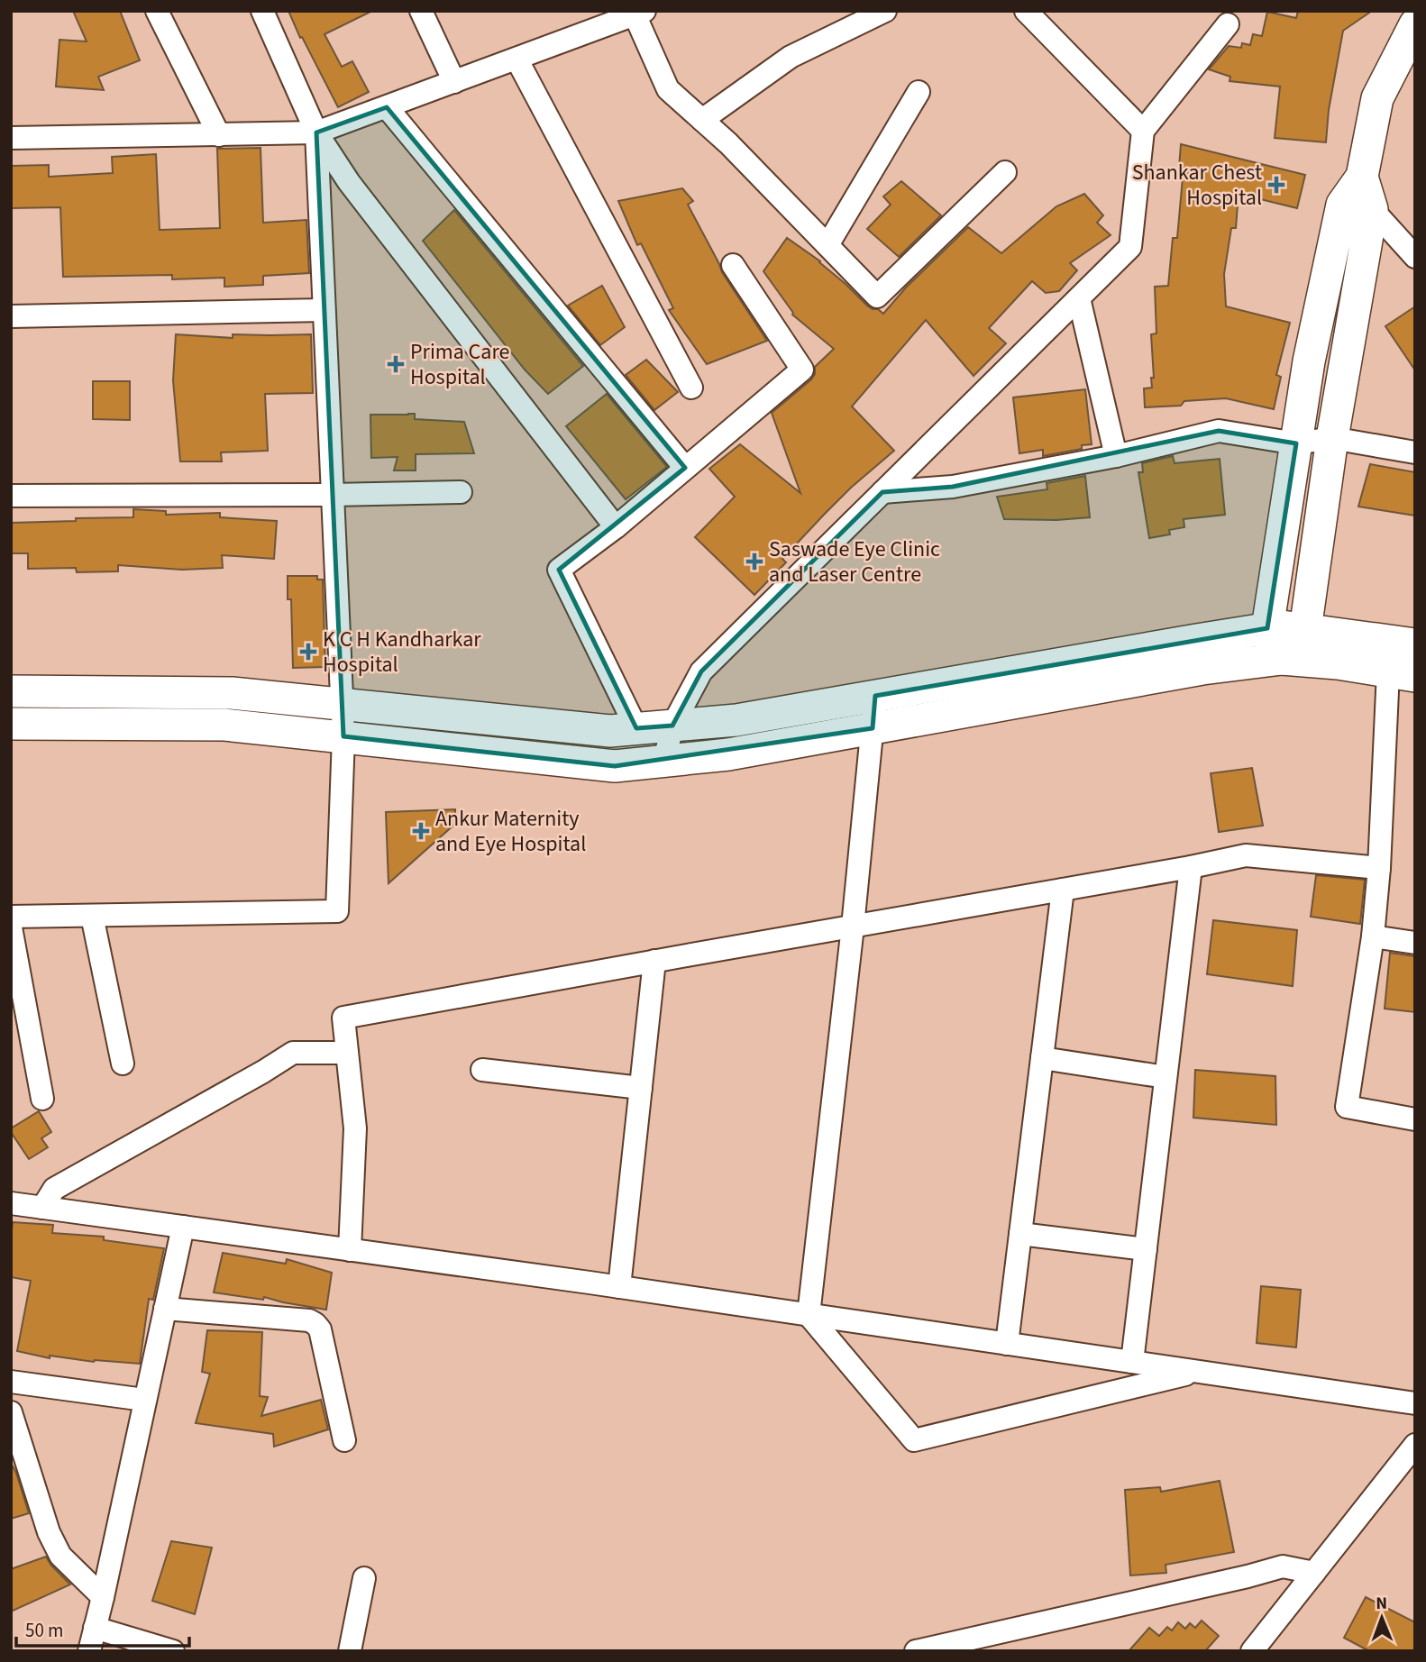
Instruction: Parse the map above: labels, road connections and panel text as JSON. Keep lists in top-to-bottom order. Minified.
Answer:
{"places":{"health":["Shankar Chest Hospital","Prima Care Hospital","Saswade Eye Clinic and Laser Centre","K C H Kandharkar Hospital","Ankur Maternity and Eye Hospital"]},"scale_bar":"50 m","north":"top"}
